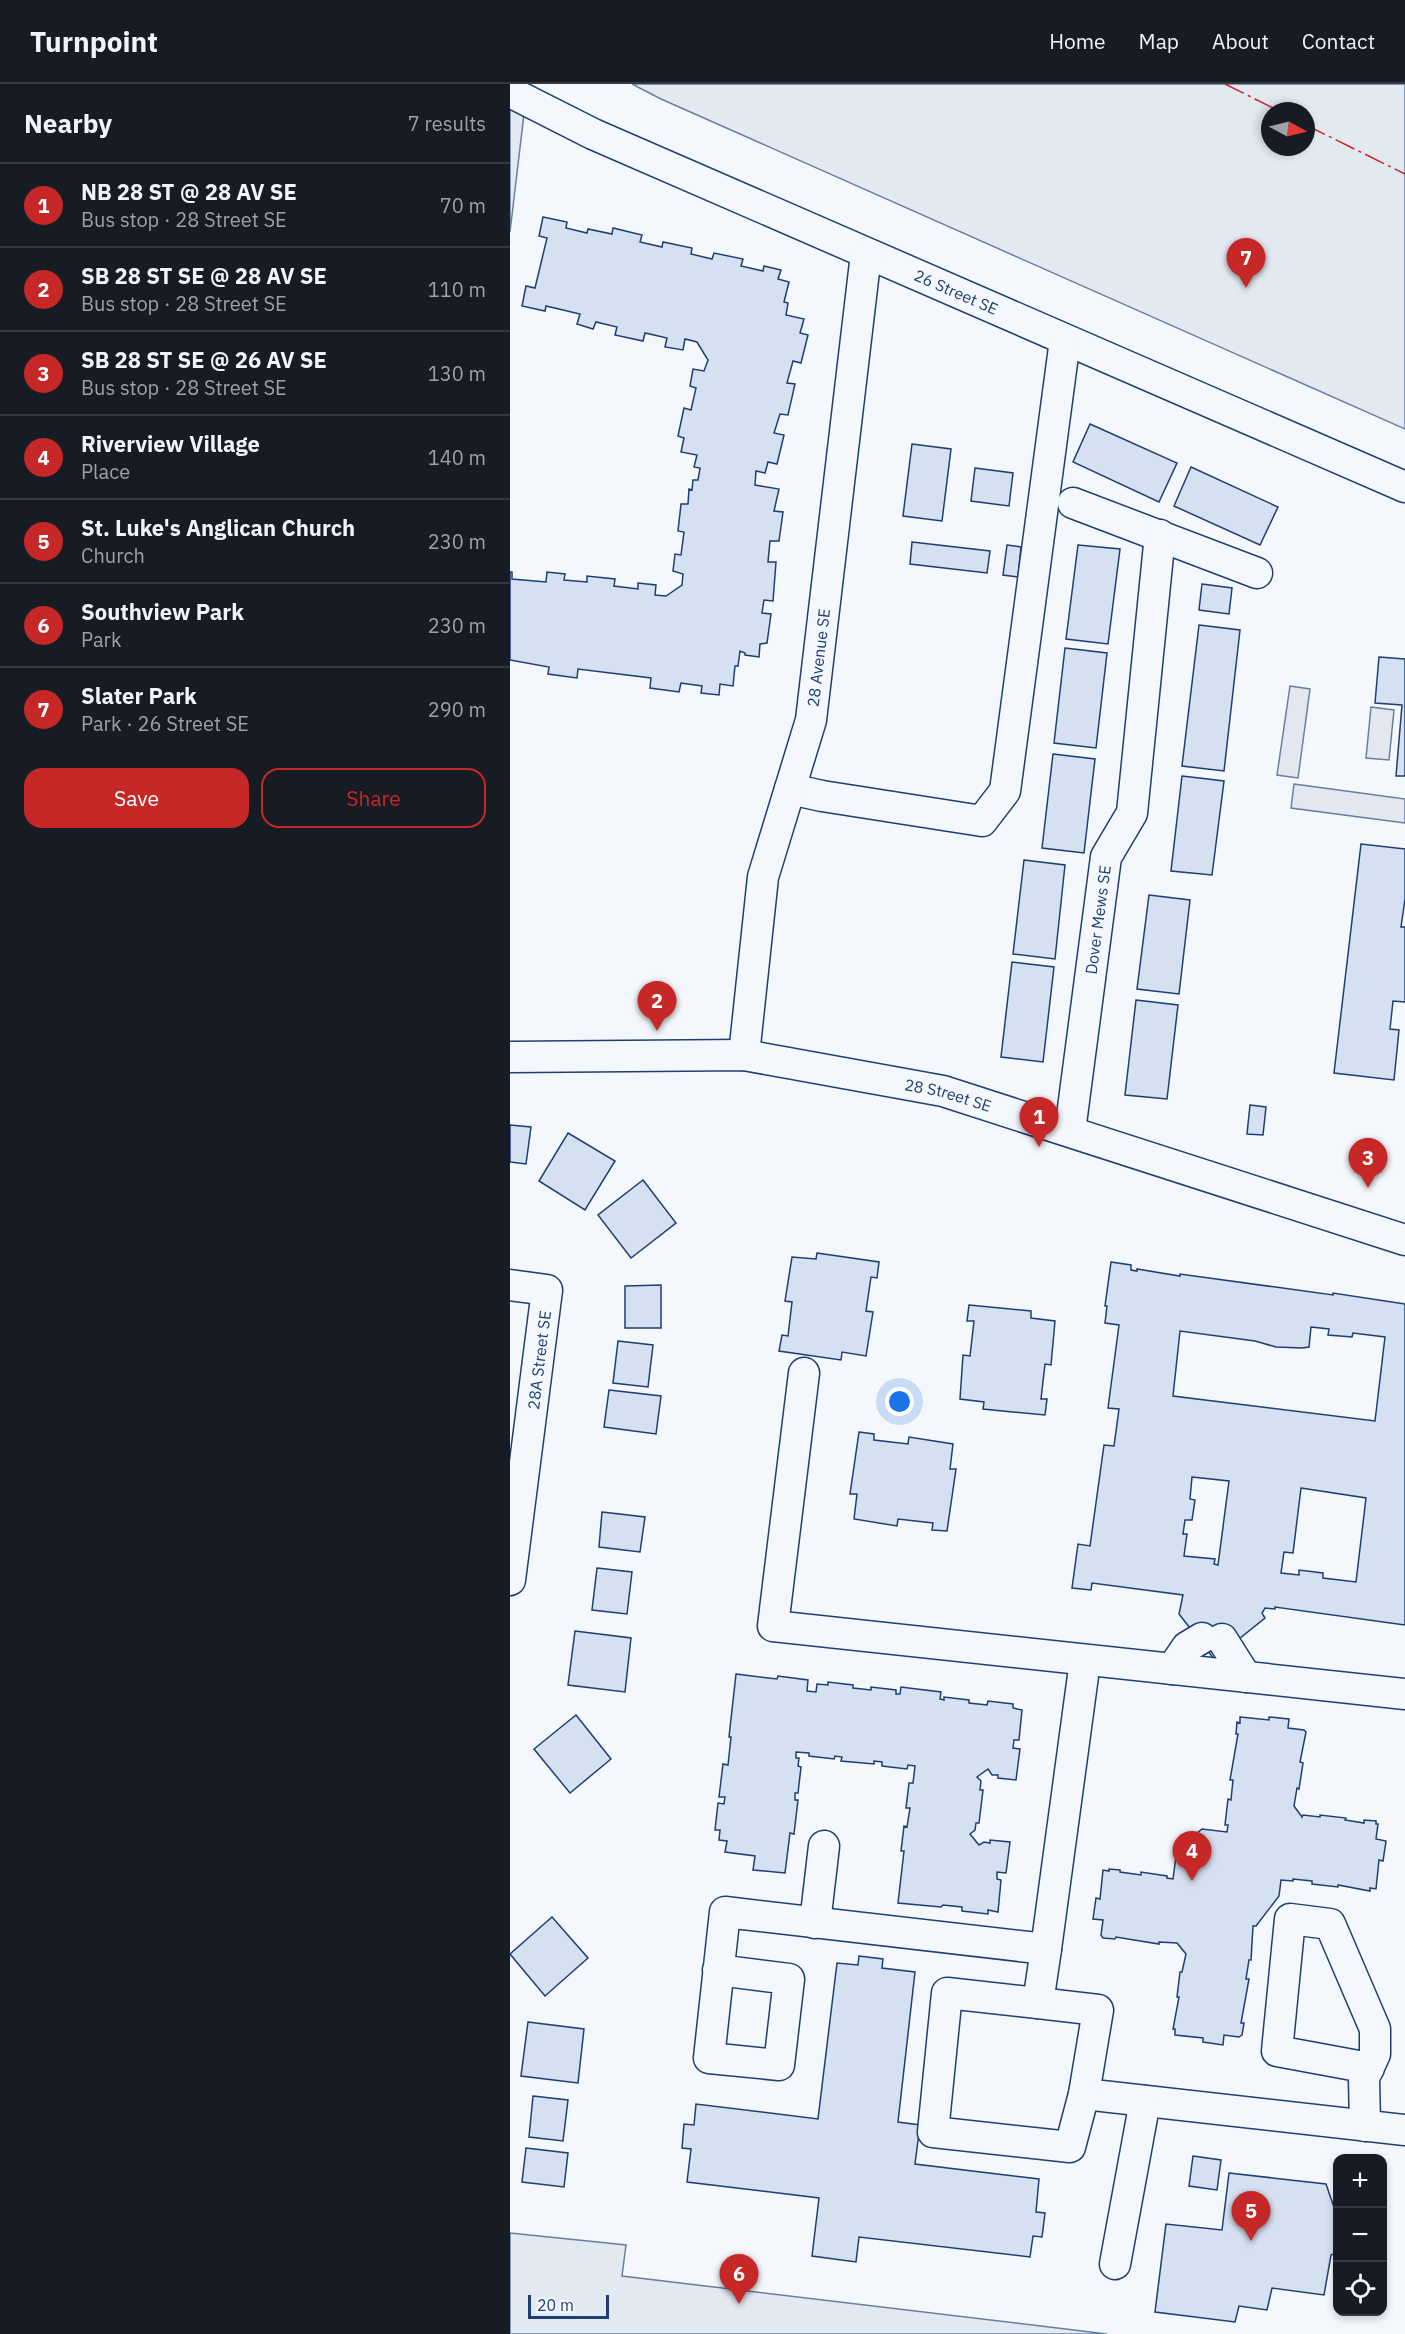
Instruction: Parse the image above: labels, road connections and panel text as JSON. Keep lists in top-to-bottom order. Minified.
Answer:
{"streets":{"street":["26 Street SE","28 Avenue SE","Dover Mews SE","28 Street SE","28A Street SE"]},"crossings":[["26 Street SE","28 Avenue SE"],["28 Avenue SE","28 Street SE"],["Dover Mews SE","28 Street SE"]],"scale_bar":"20 m","north":"right","page":{"header":"Turnpoint","nav":["Home","Map","About","Contact"],"heading":["Nearby","7 results"],"list":[{"mark":"1","name":"NB 28 ST @ 28 AV SE","note":"Bus stop · 28 Street SE","value":"70 m"},{"mark":"2","name":"SB 28 ST SE @ 28 AV SE","note":"Bus stop · 28 Street SE","value":"110 m"},{"mark":"3","name":"SB 28 ST SE @ 26 AV SE","note":"Bus stop · 28 Street SE","value":"130 m"},{"mark":"4","name":"Riverview Village","note":"Place","value":"140 m"},{"mark":"5","name":"St. Luke's Anglican Church","note":"Church","value":"230 m"},{"mark":"6","name":"Southview Park","note":"Park","value":"230 m"},{"mark":"7","name":"Slater Park","note":"Park · 26 Street SE","value":"290 m"}],"pins":["7","2","1","3","4","5","6"],"buttons":["Save","Share"],"map_buttons":["+","−"],"scale":"20 m"}}
